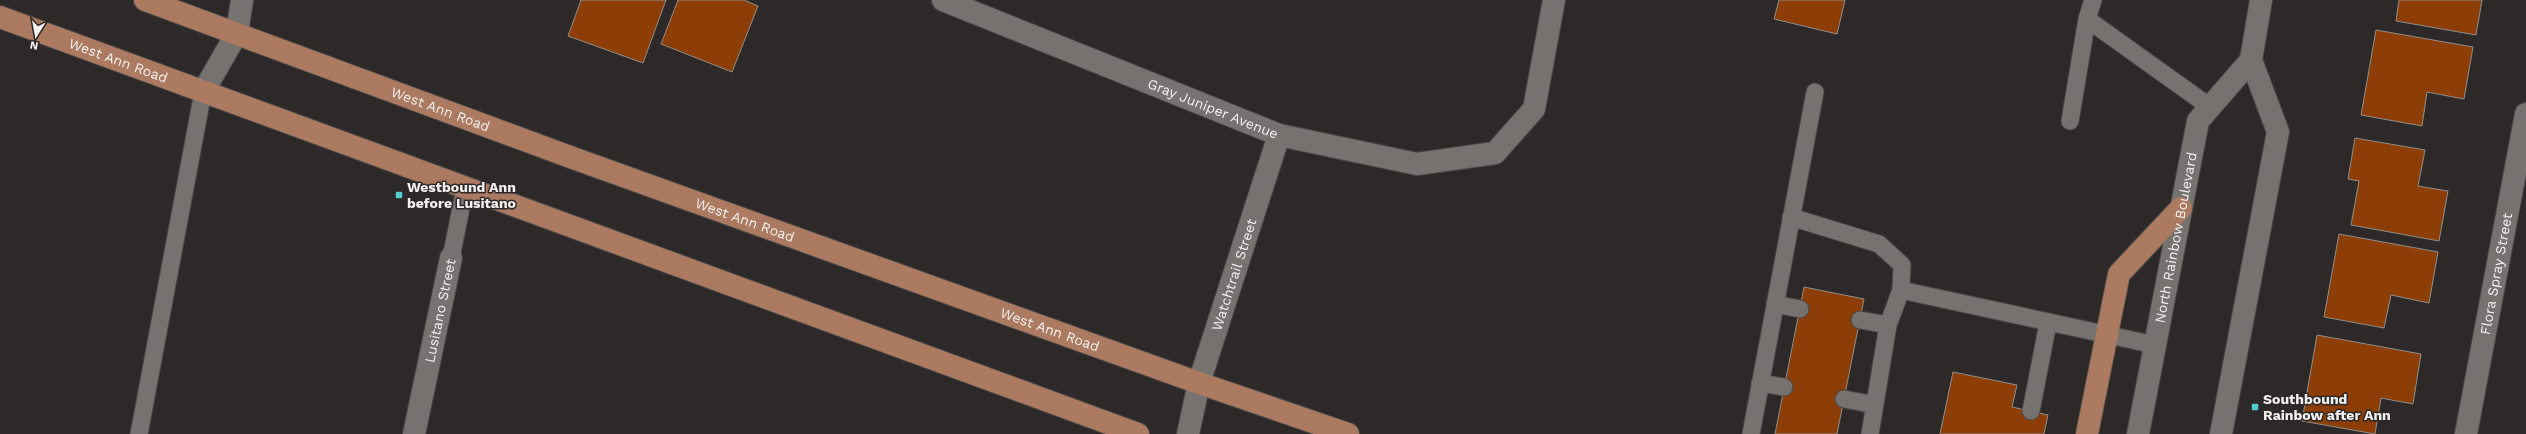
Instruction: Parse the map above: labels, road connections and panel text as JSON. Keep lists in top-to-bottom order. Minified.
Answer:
{"streets":{"main road":["West Ann Road"],"street":["Gray Juniper Avenue","North Rainbow Boulevard","Flora Spray Street","Watchtrail Street","Lusitano Street"]},"crossings":[["West Ann Road","Watchtrail Street"],["West Ann Road","Lusitano Street"],["Gray Juniper Avenue","Watchtrail Street"]],"places":{"transit":["Westbound Ann before Lusitano","Southbound Rainbow after Ann"]},"north":"bottom"}
